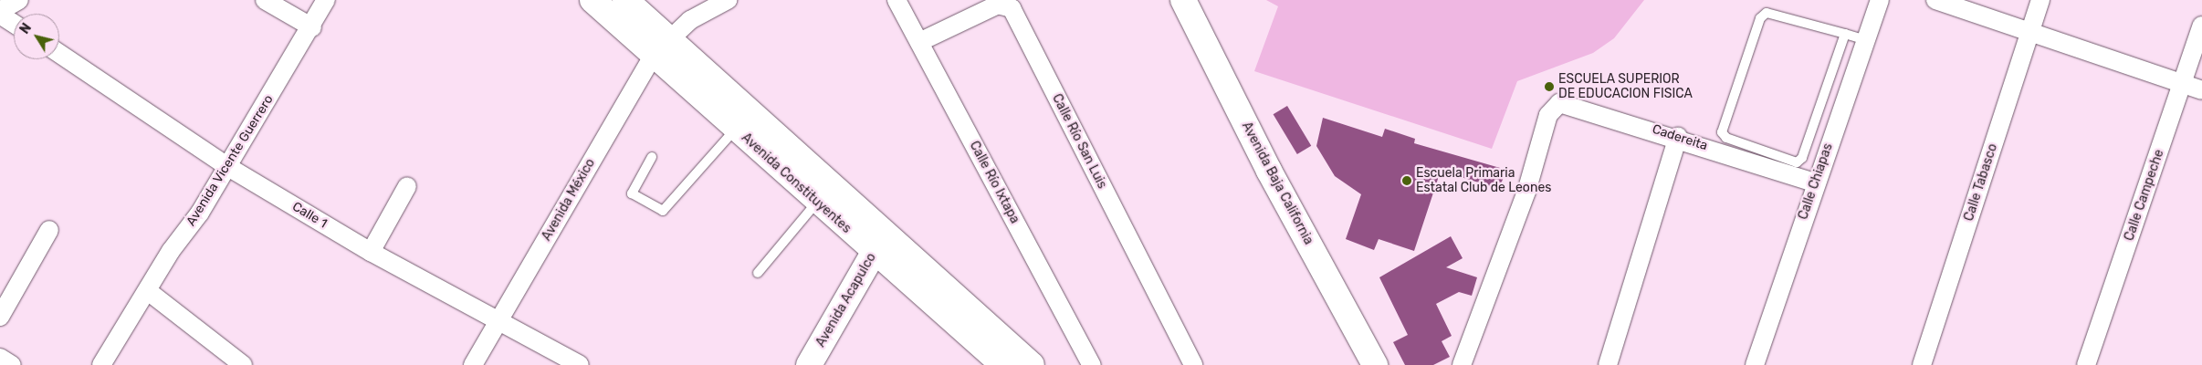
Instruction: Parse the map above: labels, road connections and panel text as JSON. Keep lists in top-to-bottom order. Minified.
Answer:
{"streets":{"main road":["Avenida Constituyentes","Avenida Baja California","Avenida Acapulco"],"street":["Cadereita","Calle Río San Luis","Avenida Vicente Guerrero","Calle Chiapas","Calle Río Ixtapa","Calle Tabasco","Calle Campeche","Avenida México","Calle 1"]},"crossings":[["Cadereita","Calle Chiapas"],["Calle Río San Luis","Calle Río Ixtapa"],["Avenida Vicente Guerrero","Calle 1"],["Avenida Constituyentes","Avenida México"],["Avenida Constituyentes","Avenida Acapulco"],["Avenida México","Calle 1"]],"places":["ESCUELA SUPERIOR DE EDUCACION FISICA","Escuela Primaria Estatal Club de Leones"],"north":"top left"}
